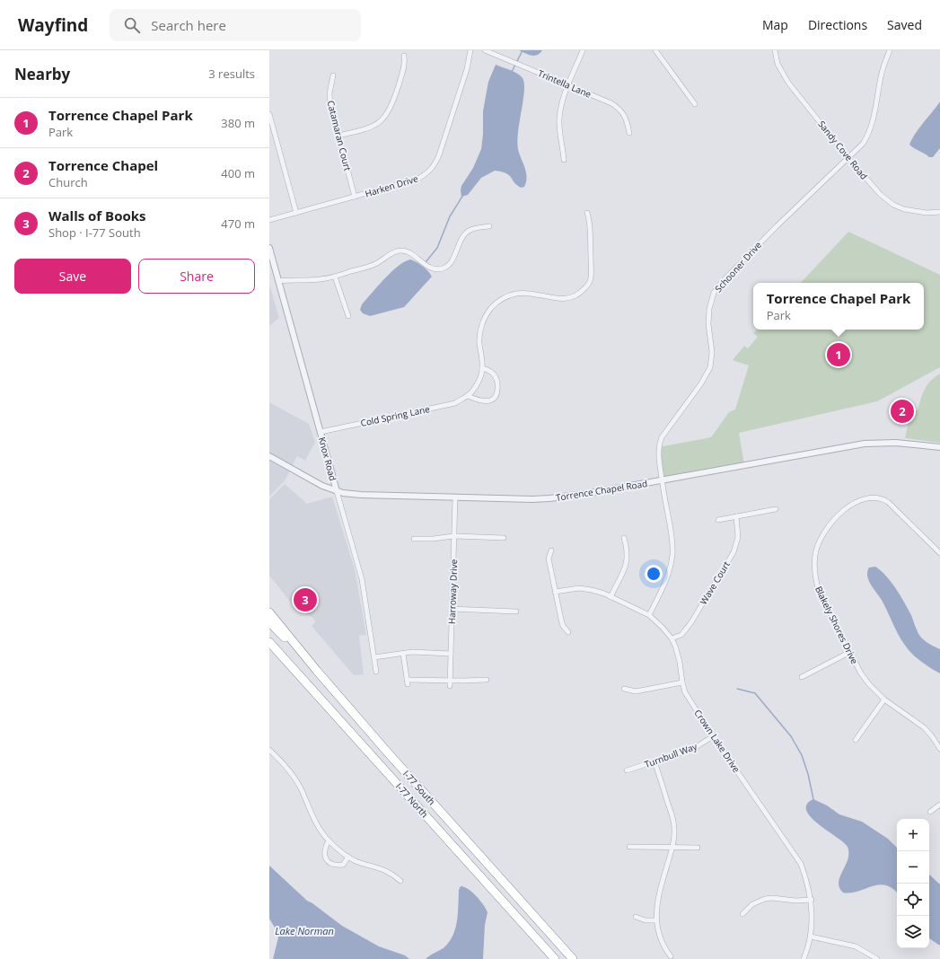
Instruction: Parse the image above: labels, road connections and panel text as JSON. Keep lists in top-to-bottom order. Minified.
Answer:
{"streets":{"highway":["I-77 South","I-77 North"],"street":["Trintella Lane","Catamaran Court","Sandy Cove Road","Harken Drive","Schooner Drive","Cold Spring Lane","Knox Road","Torrence Chapel Road","Wave Court","Harroway Drive","Blakely Shores Drive","Crown Lake Drive","Turnbull Way"]},"crossings":[["Catamaran Court","Harken Drive"],["Sandy Cove Road","Schooner Drive"],["Schooner Drive","Torrence Chapel Road"],["Schooner Drive","Crown Lake Drive"],["Cold Spring Lane","Knox Road"],["Knox Road","Torrence Chapel Road"],["Torrence Chapel Road","Harroway Drive"],["Wave Court","Crown Lake Drive"],["Crown Lake Drive","Turnbull Way"]],"water":["Lake Norman"],"page":{"header":"Wayfind","search":"Search here","nav":["Map","Directions","Saved"],"heading":["Nearby","3 results"],"list":[{"mark":"1","name":"Torrence Chapel Park","note":"Park","value":"380 m"},{"mark":"2","name":"Torrence Chapel","note":"Church","value":"400 m"},{"mark":"3","name":"Walls of Books","note":"Shop · I-77 South","value":"470 m"}],"buttons":["Save","Share"],"popup":["Torrence Chapel Park","Park"],"pins":["1","2","3"],"map_buttons":["+","−"]}}
